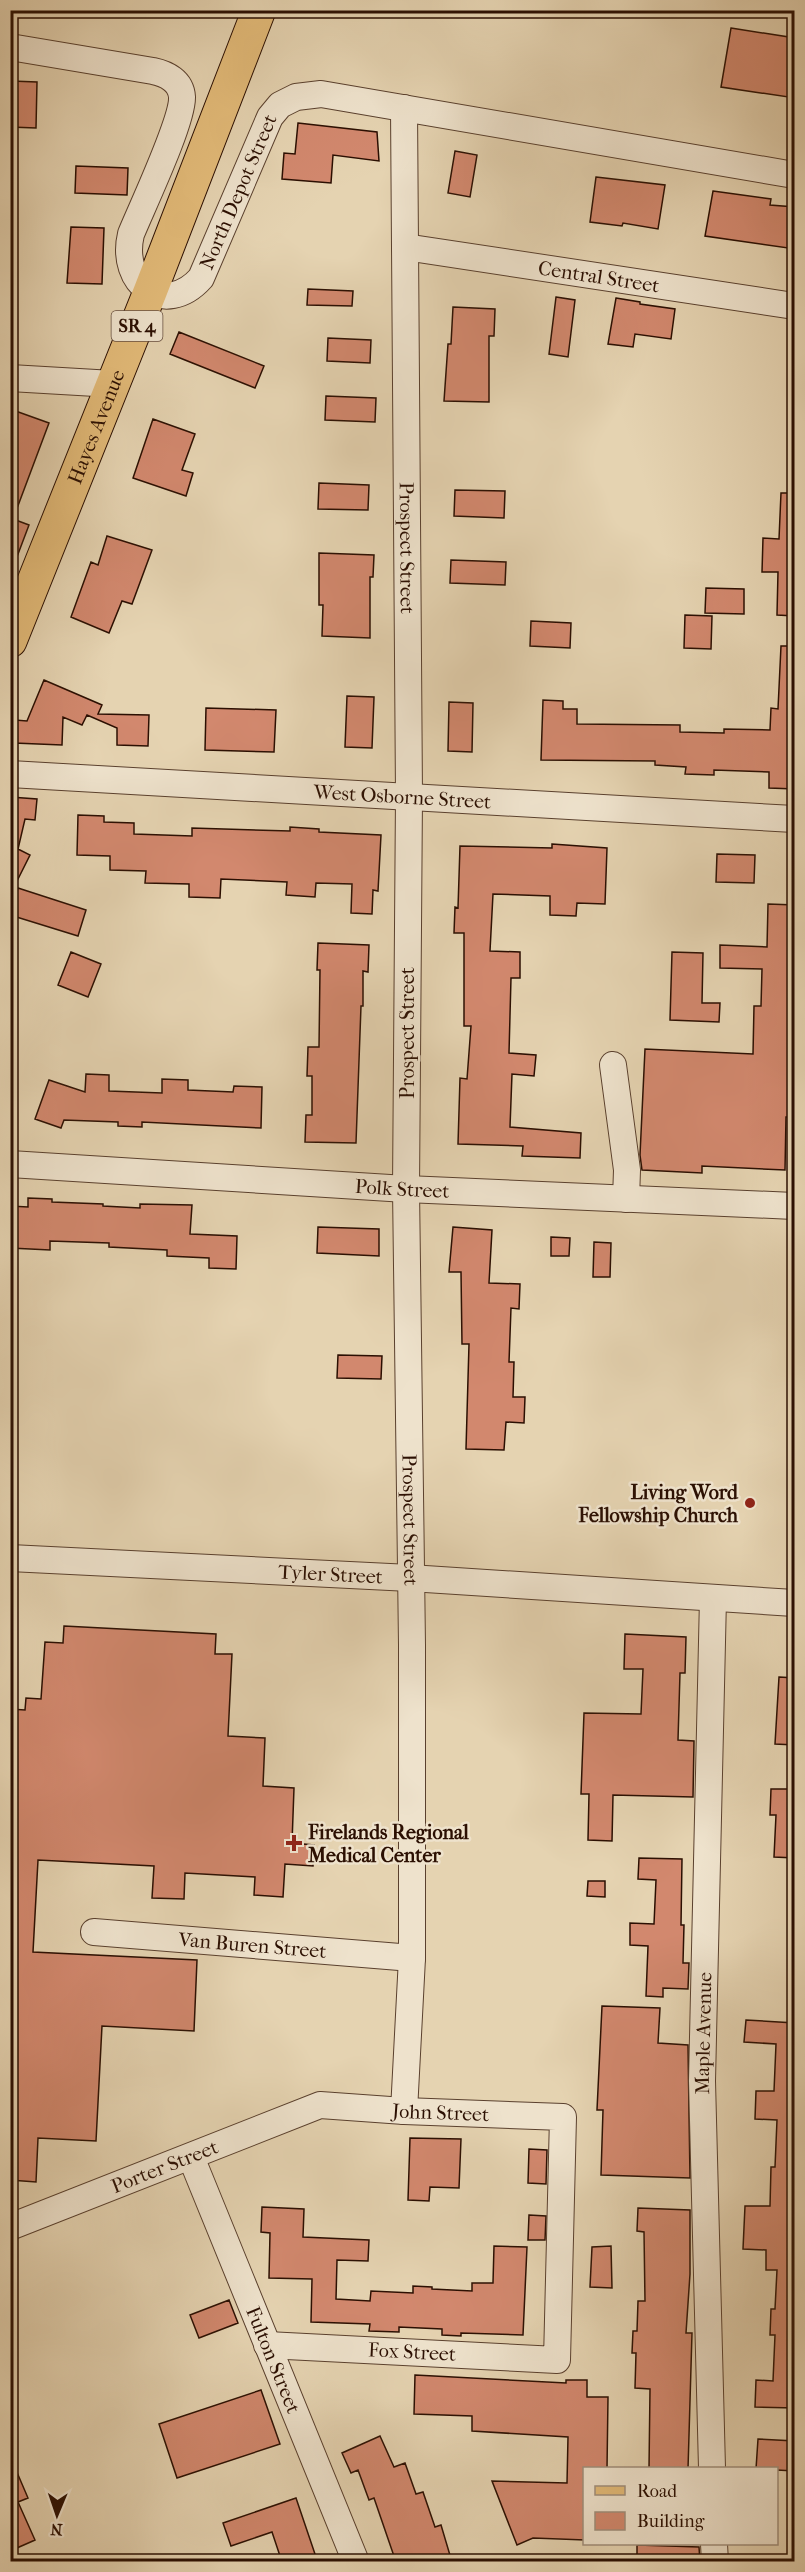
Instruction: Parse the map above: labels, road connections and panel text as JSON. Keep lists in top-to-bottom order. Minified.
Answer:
{"streets":{"main road":["SR 4","Hayes Avenue"],"street":["North Depot Street","Central Street","Prospect Street","West Osborne Street","Polk Street","Tyler Street","Van Buren Street","Maple Avenue","John Street","Porter Street","Fox Street","Fulton Street"]},"crossings":[["North Depot Street","Hayes Avenue"],["North Depot Street","Prospect Street"],["Central Street","Prospect Street"],["Prospect Street","West Osborne Street"],["Prospect Street","Polk Street"],["Prospect Street","Tyler Street"],["Prospect Street","Van Buren Street"],["Prospect Street","John Street"],["Tyler Street","Maple Avenue"],["John Street","Porter Street"],["John Street","Fox Street"],["Porter Street","Fulton Street"],["Fox Street","Fulton Street"]],"places":{"other":["Living Word Fellowship Church"],"health":["Firelands Regional Medical Center"]},"legend":["Road","Building"],"north":"bottom"}
